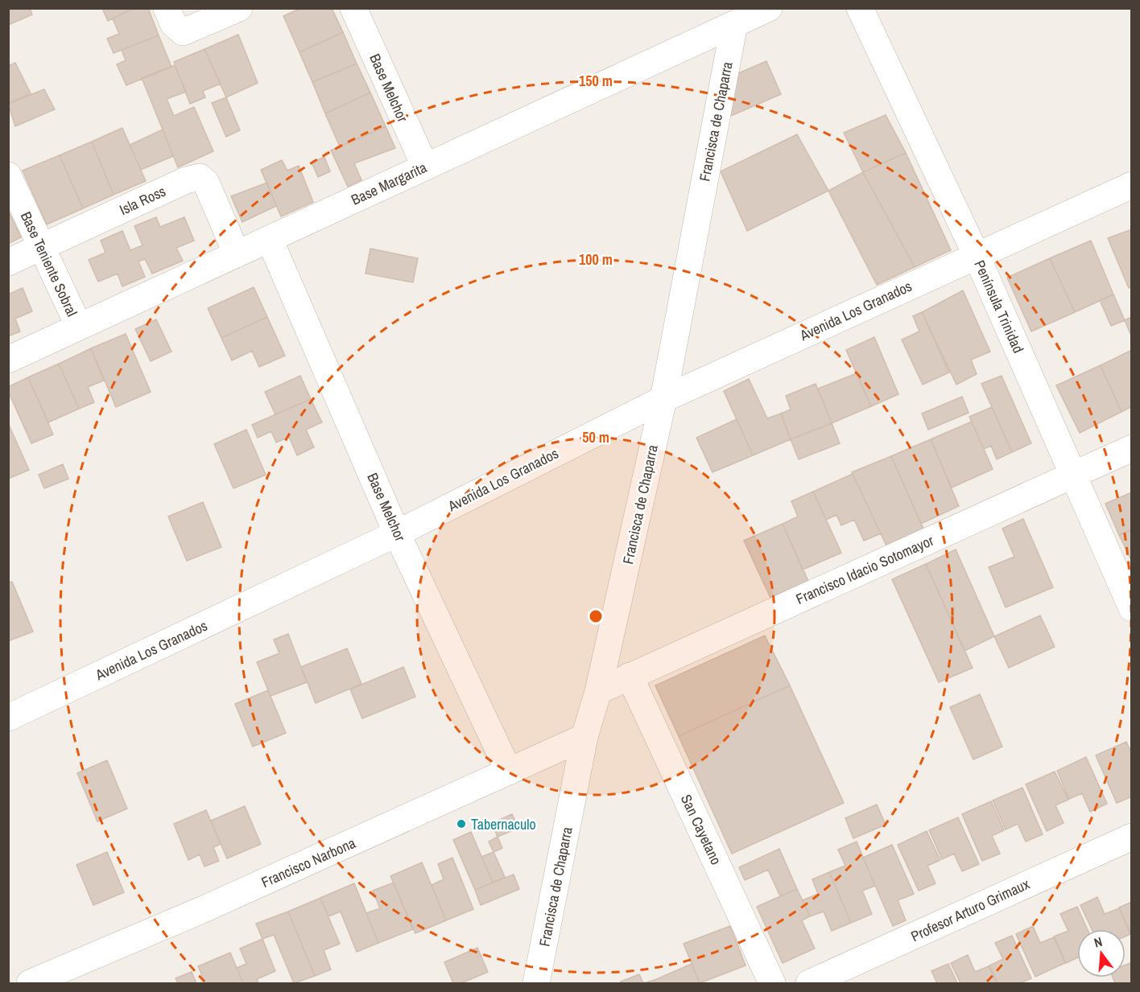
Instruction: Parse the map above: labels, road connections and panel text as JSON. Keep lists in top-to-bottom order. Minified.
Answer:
{"streets":{"street":["Base Melchor","Francisca de Chaparra","Base Margarita","Isla Ross","Base Teniente Sobral","Península Trinidad","Avenida Los Granados","Francisco Idacio Sotomayor","San Cayetano","Francisco Narbona","Profesor Arturo Grimaux"]},"crossings":[["Base Melchor","Base Margarita"],["Base Melchor","Avenida Los Granados"],["Base Melchor","Francisco Narbona"],["Francisca de Chaparra","Base Margarita"],["Francisca de Chaparra","Avenida Los Granados"],["Francisca de Chaparra","Francisco Idacio Sotomayor"],["Francisca de Chaparra","Francisco Narbona"],["Base Margarita","Isla Ross"],["Base Margarita","Base Teniente Sobral"],["Isla Ross","Base Teniente Sobral"],["Península Trinidad","Avenida Los Granados"],["Península Trinidad","Francisco Idacio Sotomayor"],["Francisco Idacio Sotomayor","San Cayetano"]],"places":["Tabernaculo"],"north":"top","rings":["150 m","100 m","50 m"]}
